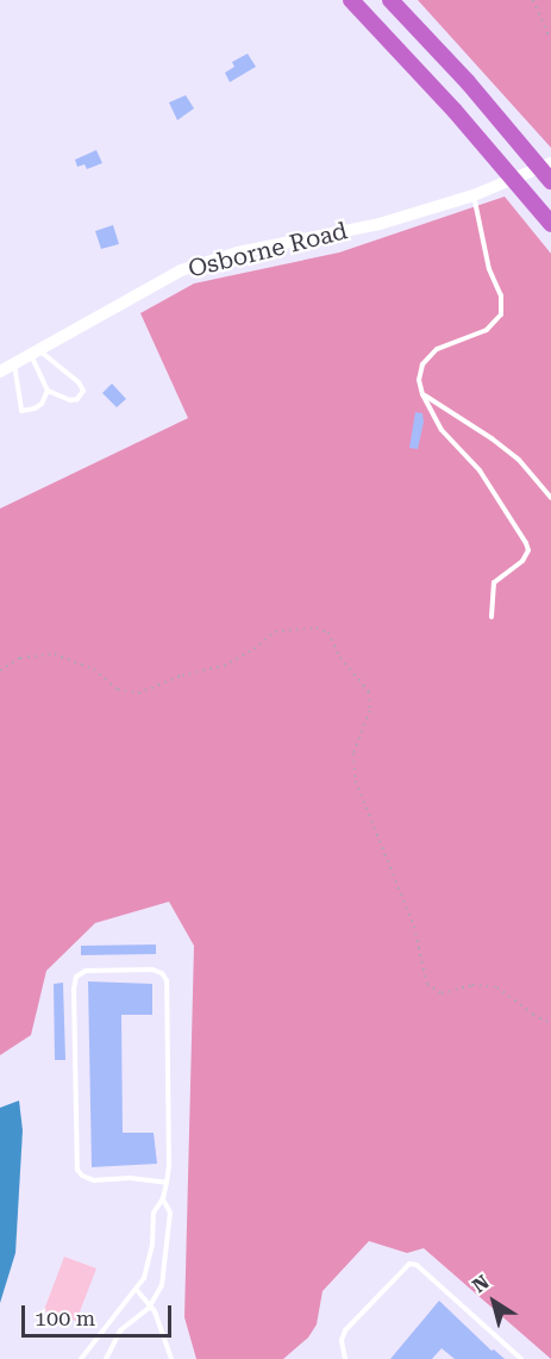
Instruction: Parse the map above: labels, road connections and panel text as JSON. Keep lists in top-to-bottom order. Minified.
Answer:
{"streets":{"street":["Osborne Road"]},"scale_bar":"100 m","north":"top left"}
